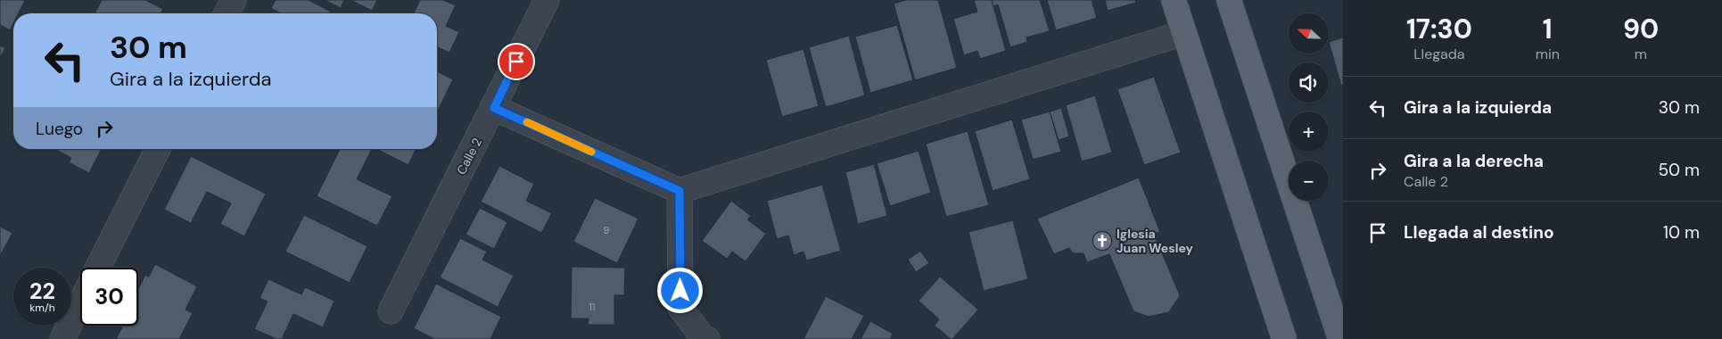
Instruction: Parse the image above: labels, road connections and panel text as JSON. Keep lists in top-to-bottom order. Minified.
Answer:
{"streets":{"street":["Calle 2"]},"places":{"church":["Iglesia Juan Wesley"]},"house_numbers":["9","11"],"north":"left","page":{"eta":["17:30","Llegada","1","min","90","m"],"map_buttons":["+","−"],"turn":["30 m","Gira a la izquierda"],"list":[{"name":"Gira a la izquierda","value":"30 m"},{"name":"Gira a la derecha","note":"Calle 2","value":"50 m"},{"name":"Llegada al destino","value":"10 m"}],"then":"Luego","speed":"22 km/h","limit":"30"}}
